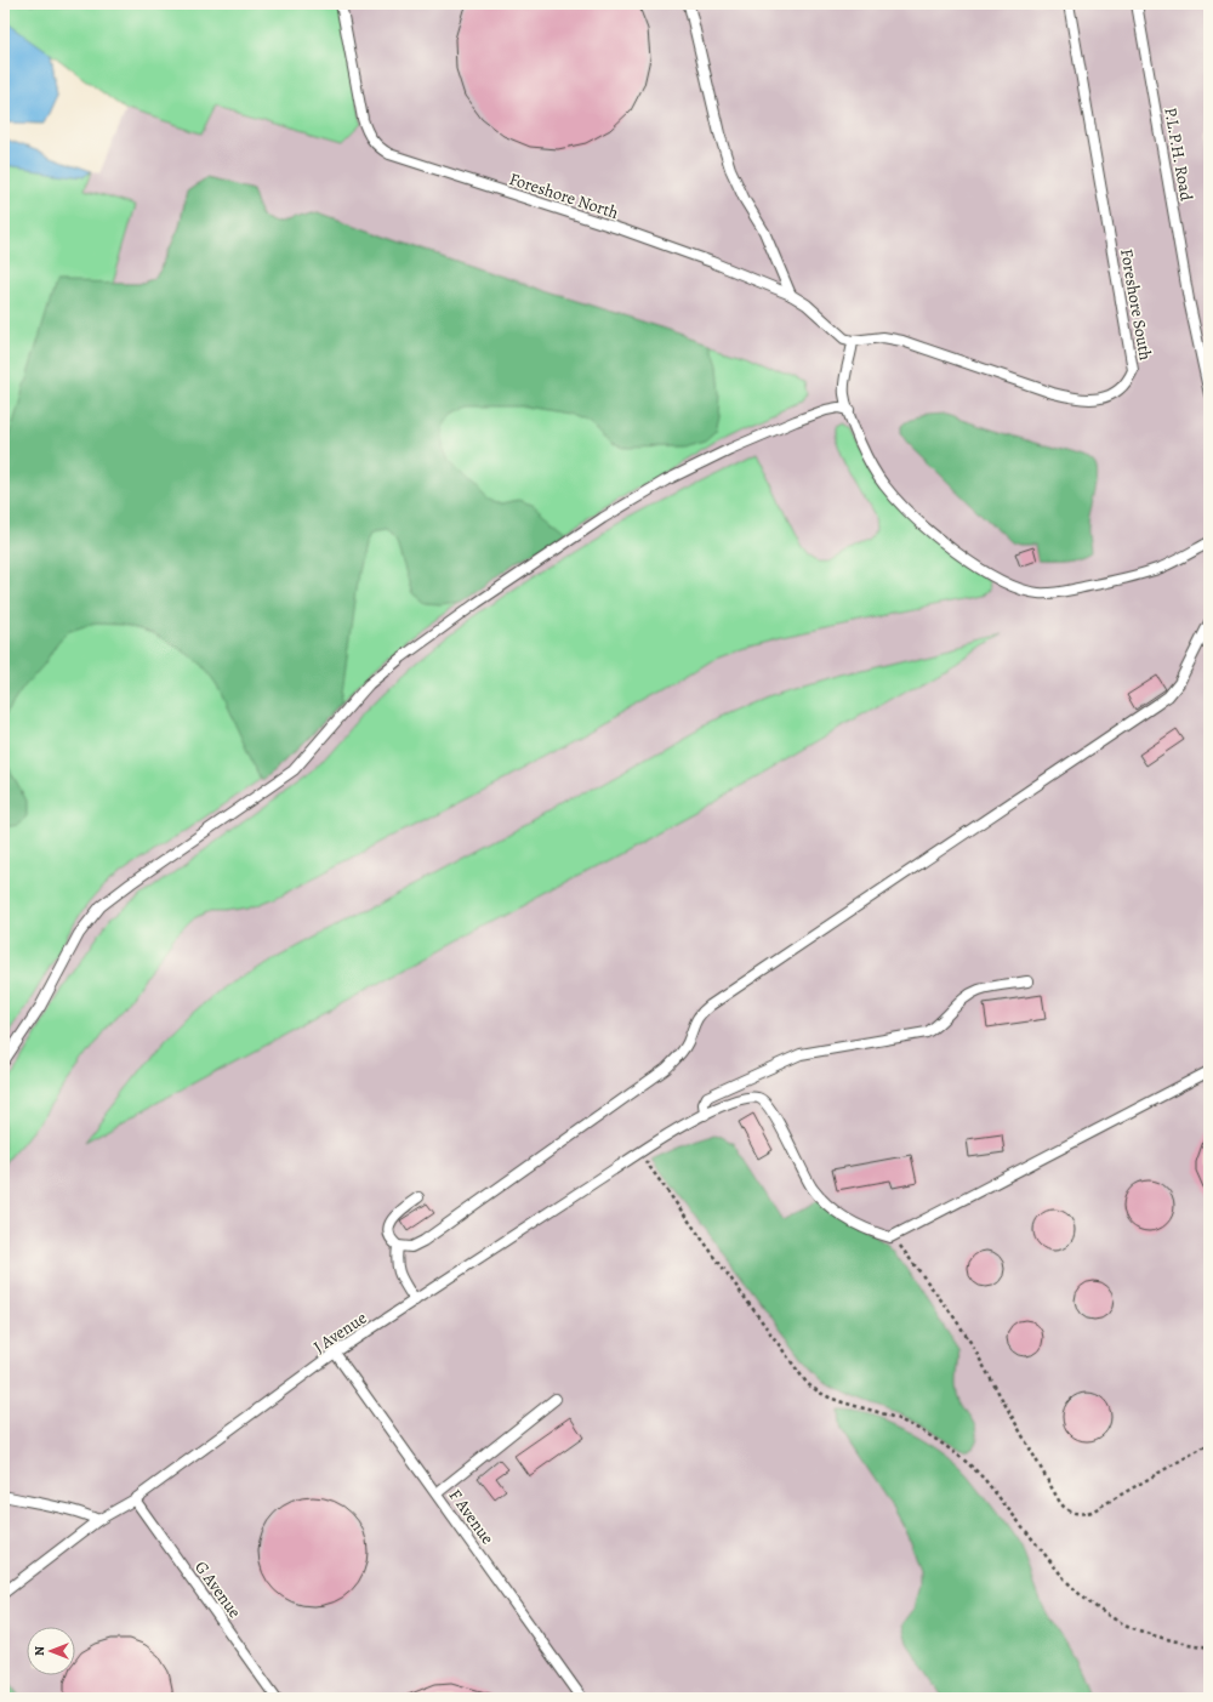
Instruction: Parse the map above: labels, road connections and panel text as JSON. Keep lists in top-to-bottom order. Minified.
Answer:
{"streets":{"lane":["P.L.P.H. Road","Foreshore North","Foreshore South","J Avenue","F Avenue","G Avenue"]},"crossings":[["Foreshore North","Foreshore South"],["J Avenue","F Avenue"],["J Avenue","G Avenue"]],"north":"left"}
